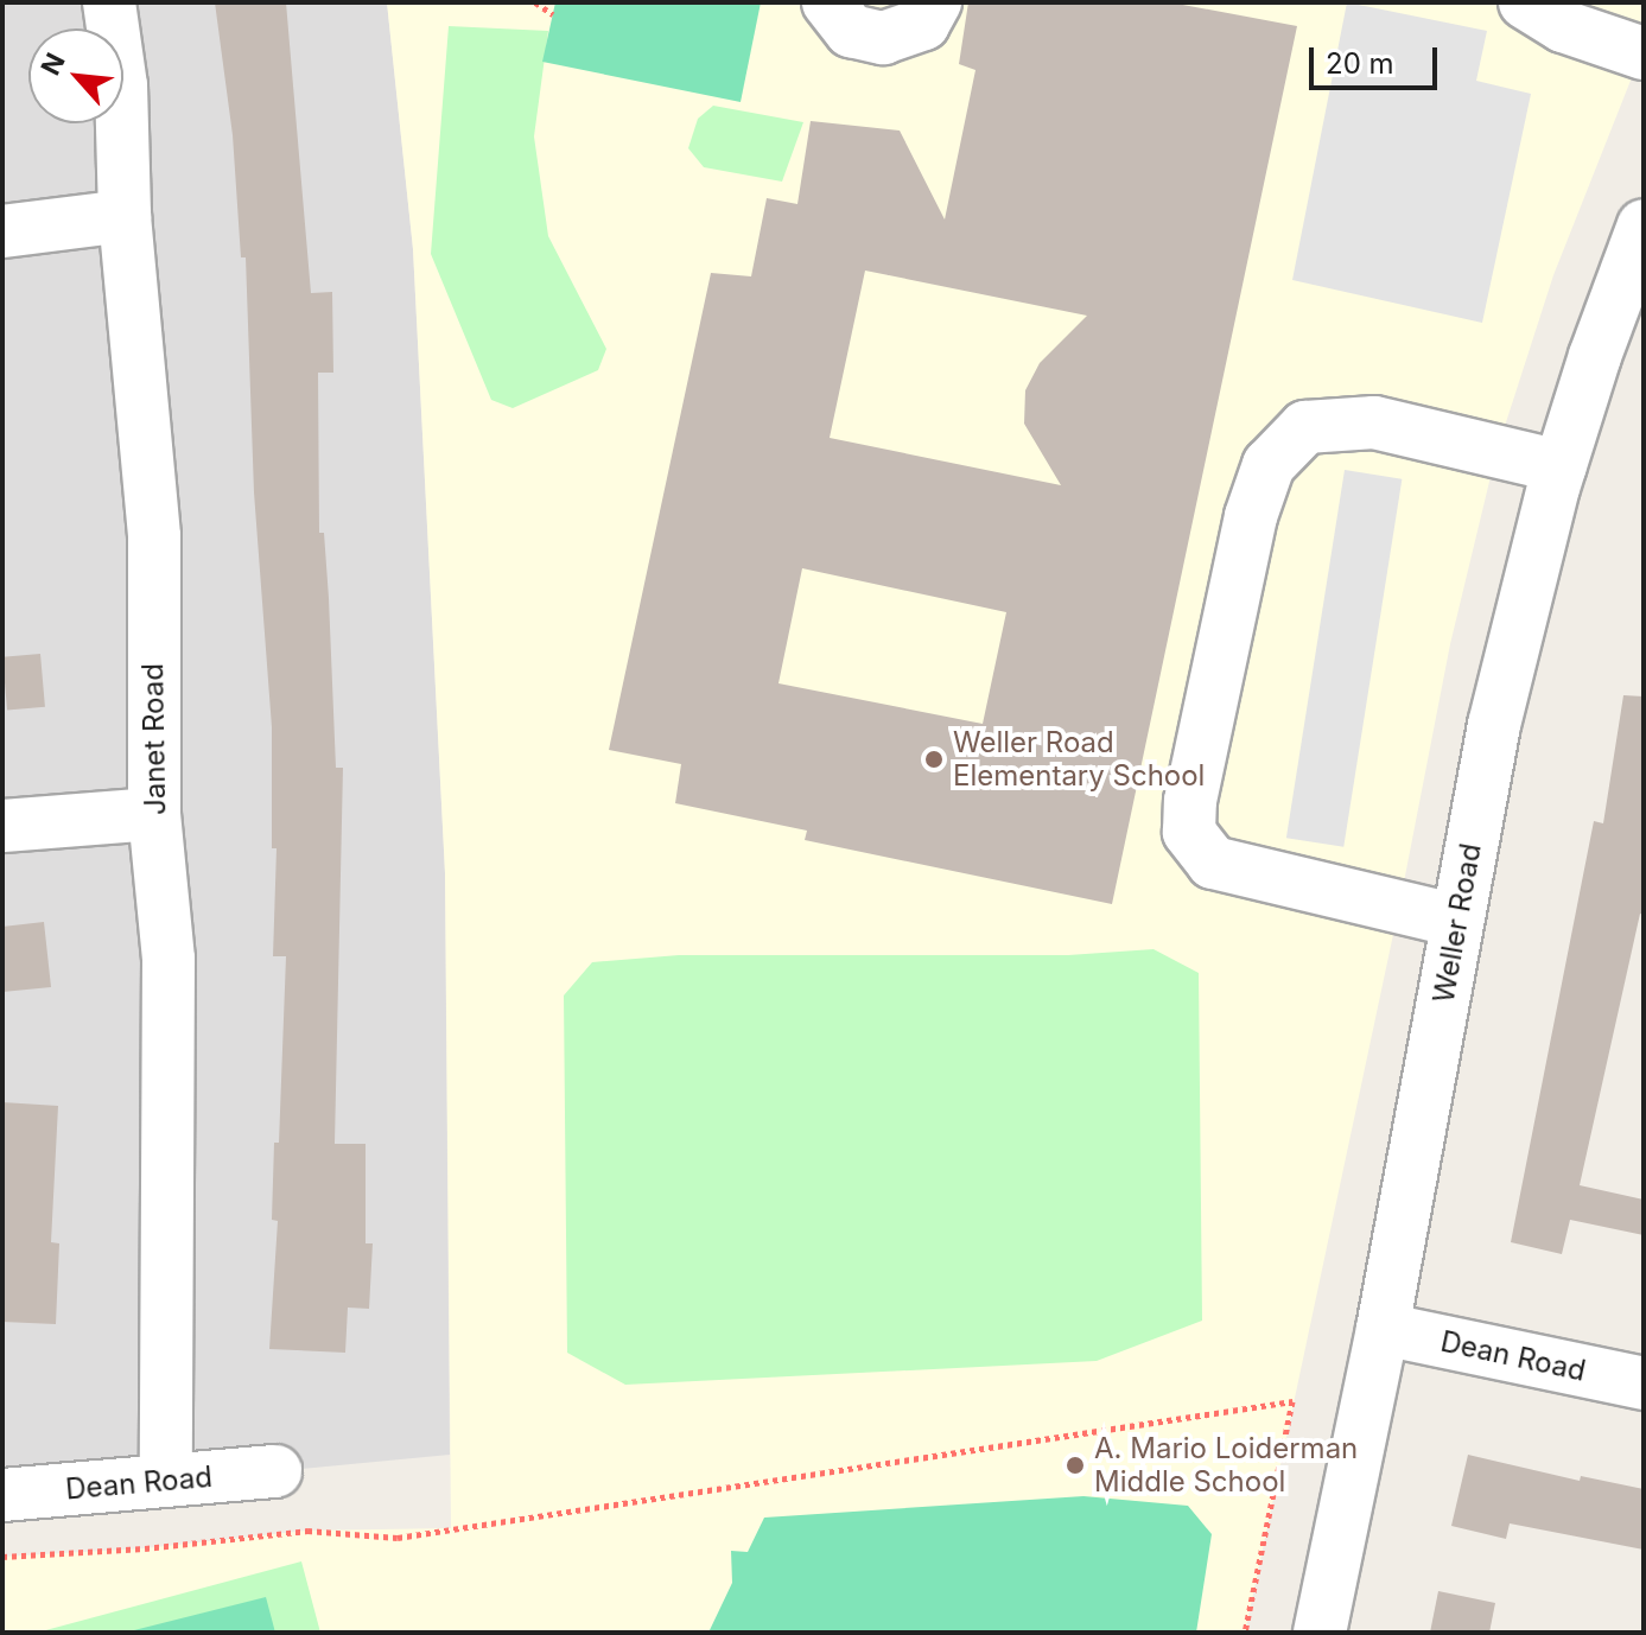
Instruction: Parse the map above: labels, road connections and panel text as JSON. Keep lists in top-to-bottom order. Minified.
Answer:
{"streets":{"street":["Janet Road","Weller Road","Dean Road"]},"crossings":[["Janet Road","Dean Road"],["Weller Road","Dean Road"]],"places":["Weller Road Elementary School","A. Mario Loiderman Middle School"],"scale_bar":"20 m","north":"top left"}
